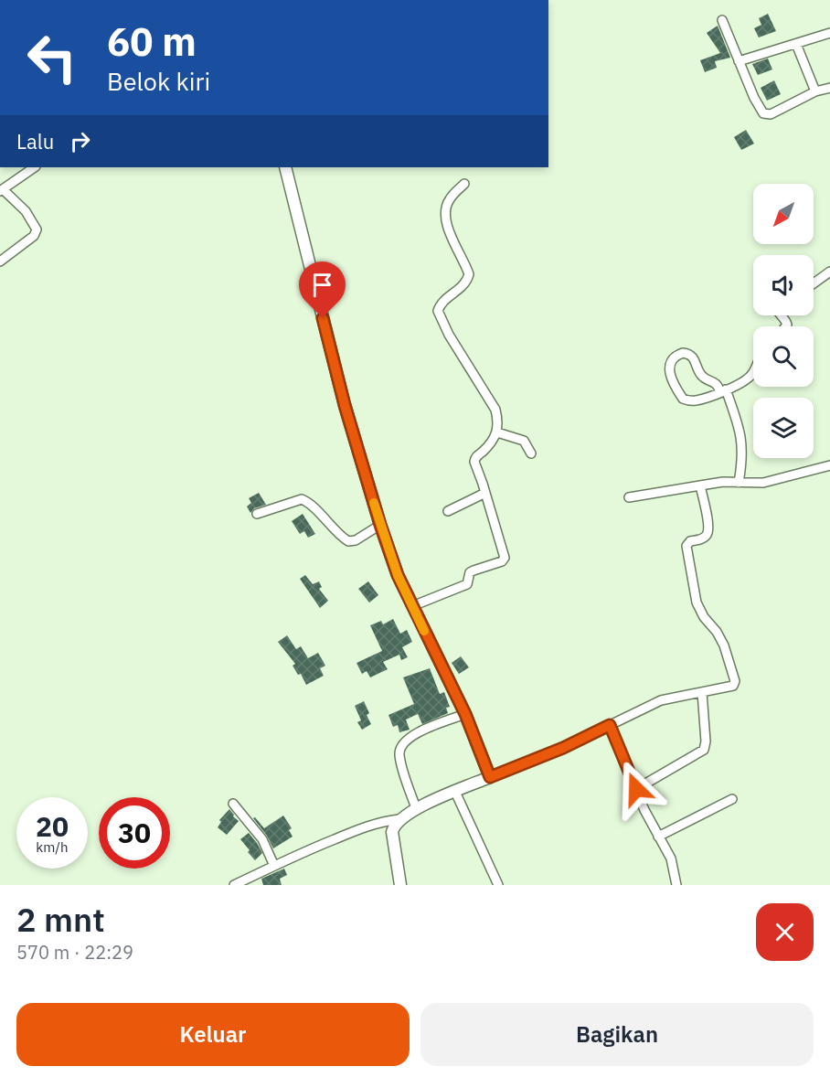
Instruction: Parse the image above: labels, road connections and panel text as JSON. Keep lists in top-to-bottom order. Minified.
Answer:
{"north":"bottom left","page":{"turn":["60 m","Belok kiri"],"then":"Lalu","speed":"20 km/h","limit":"30","heading":["2 mnt","570 m · 22:29"],"buttons":["Keluar","Bagikan"]}}
